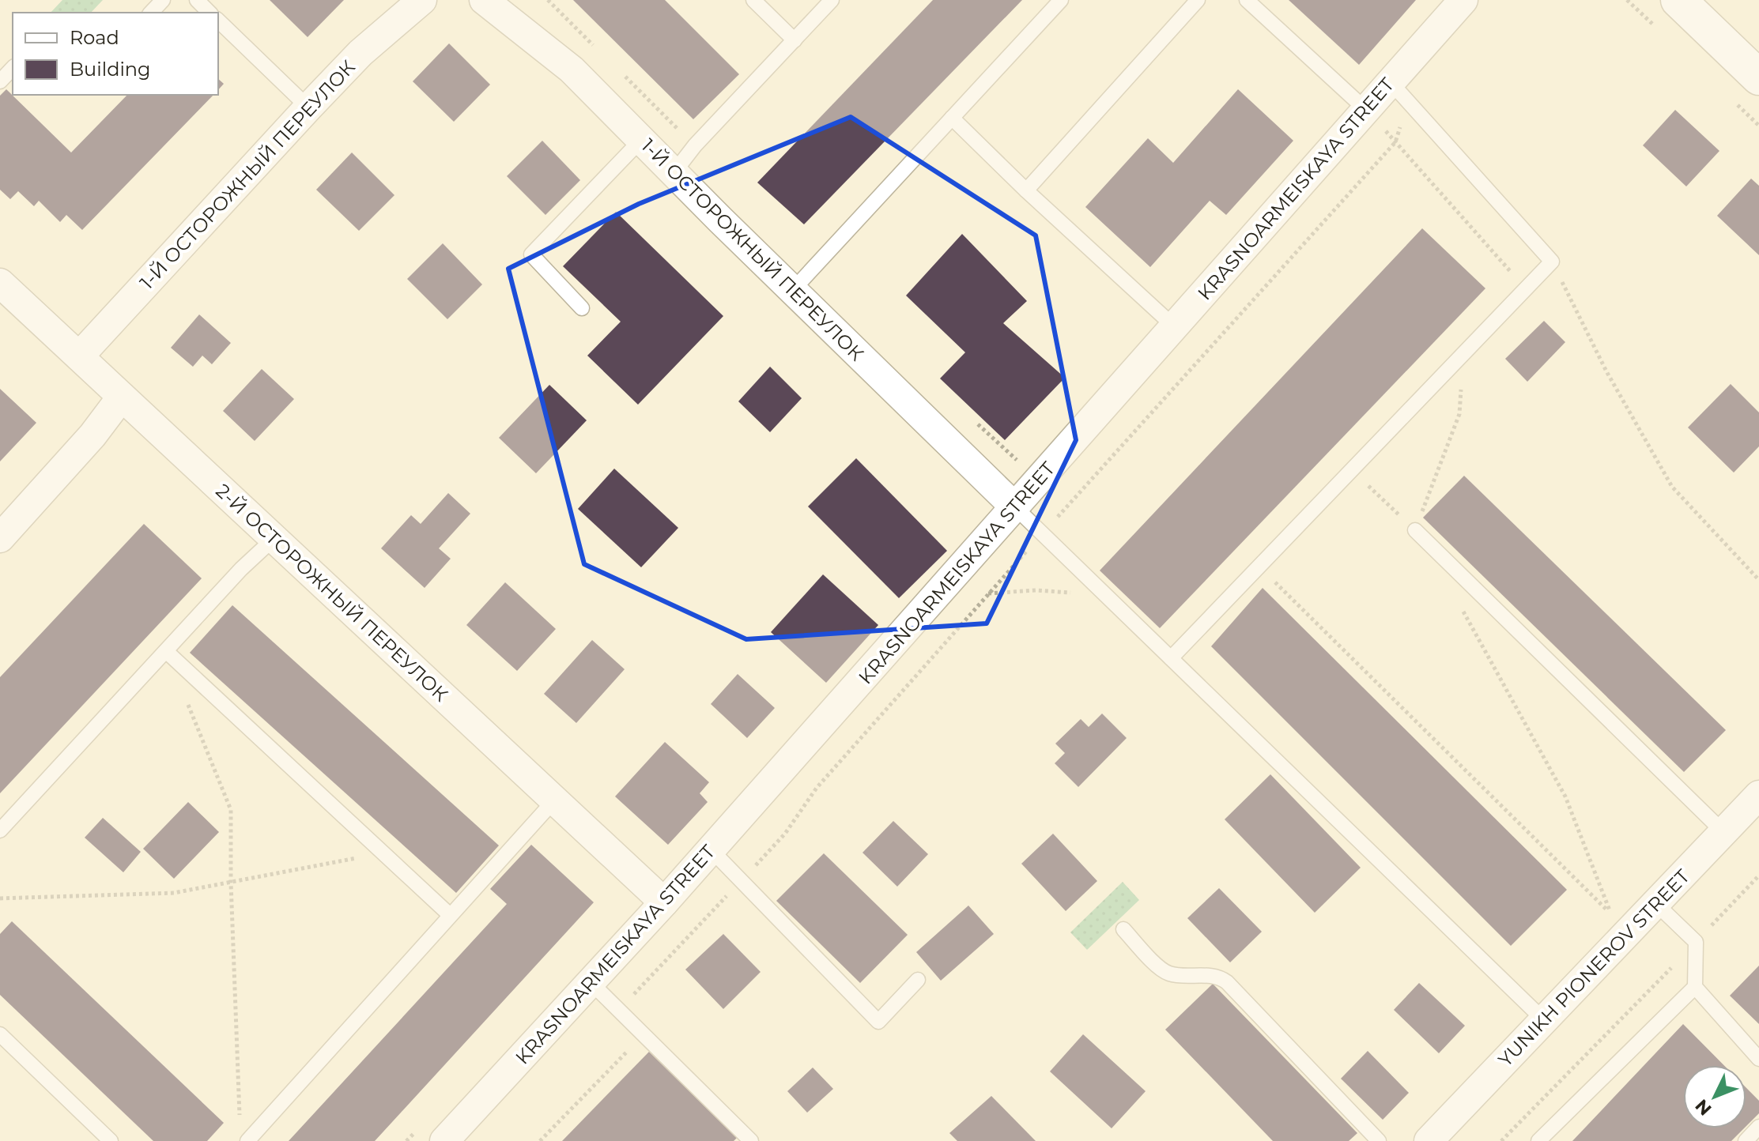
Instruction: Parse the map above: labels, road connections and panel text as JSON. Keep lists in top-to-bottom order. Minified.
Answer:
{"streets":{"street":["1-Й ОСТОРОЖНЫЙ ПЕРЕУЛОК","KRASNOARMEISKAYA STREET","2-Й ОСТОРОЖНЫЙ ПЕРЕУЛОК","YUNIKH PIONEROV STREET"]},"crossings":[["1-Й ОСТОРОЖНЫЙ ПЕРЕУЛОК","KRASNOARMEISKAYA STREET"],["1-Й ОСТОРОЖНЫЙ ПЕРЕУЛОК","2-Й ОСТОРОЖНЫЙ ПЕРЕУЛОК"],["KRASNOARMEISKAYA STREET","2-Й ОСТОРОЖНЫЙ ПЕРЕУЛОК"]],"legend":["Road","Building"],"north":"bottom left"}
